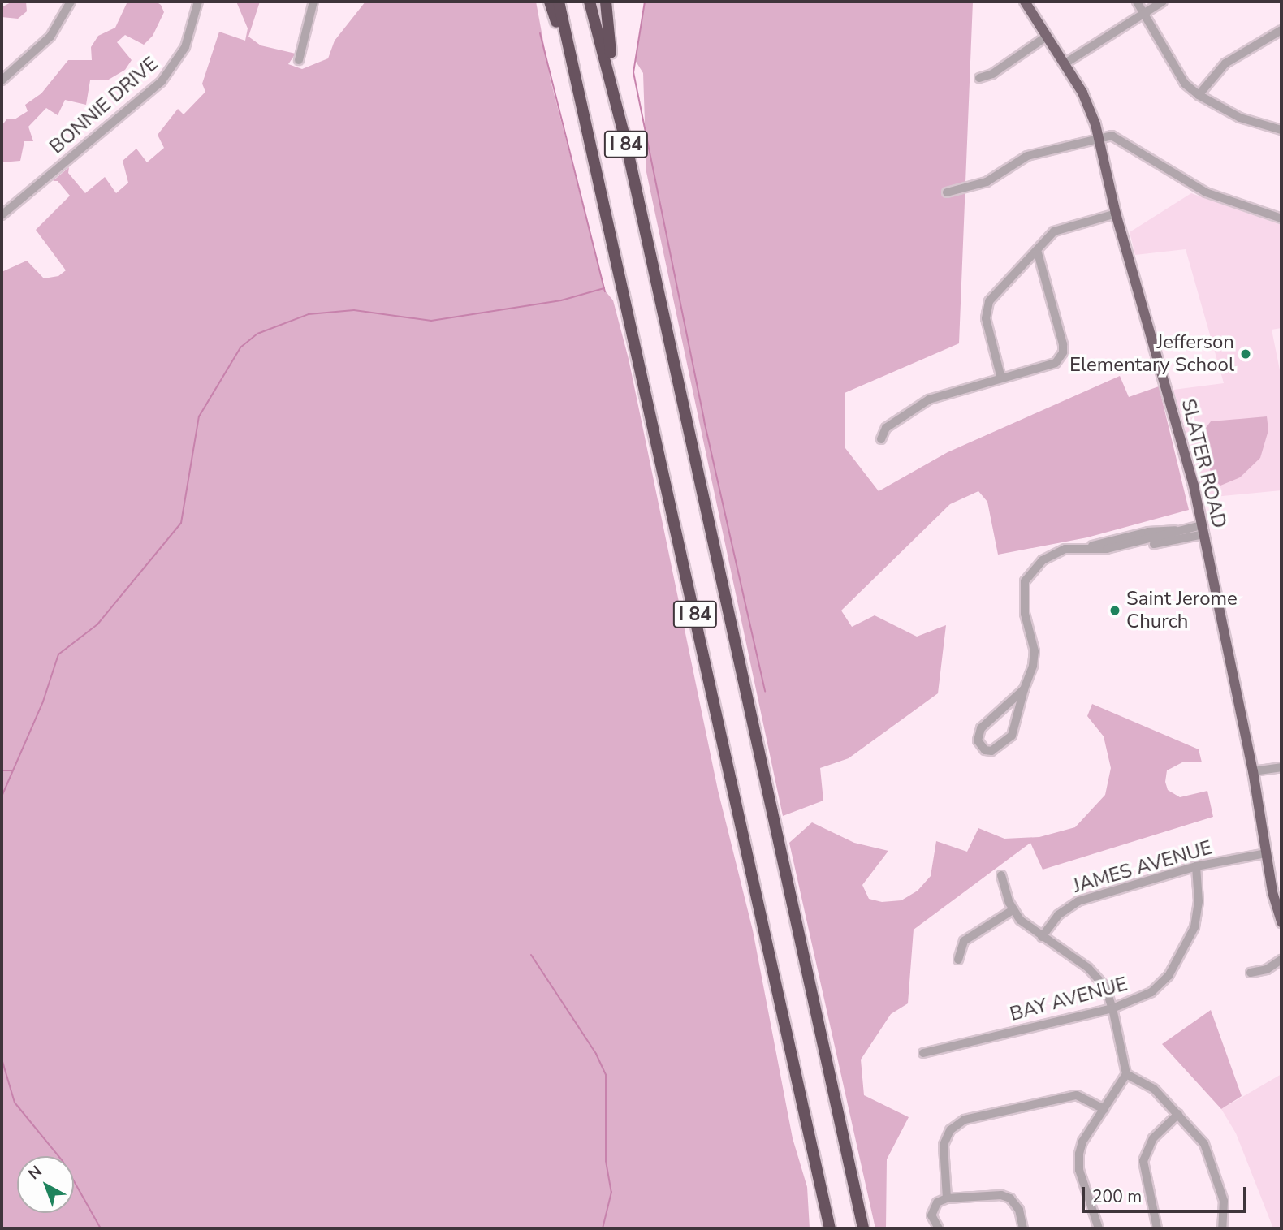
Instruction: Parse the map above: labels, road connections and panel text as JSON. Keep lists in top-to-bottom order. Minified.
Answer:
{"streets":{"highway":["I 84"],"main road":["SLATER ROAD"],"street":["BONNIE DRIVE","JAMES AVENUE","BAY AVENUE"]},"crossings":[["SLATER ROAD","JAMES AVENUE"],["JAMES AVENUE","BAY AVENUE"]],"places":["Jefferson Elementary School","Saint Jerome Church"],"scale_bar":"200 m","north":"top left"}
